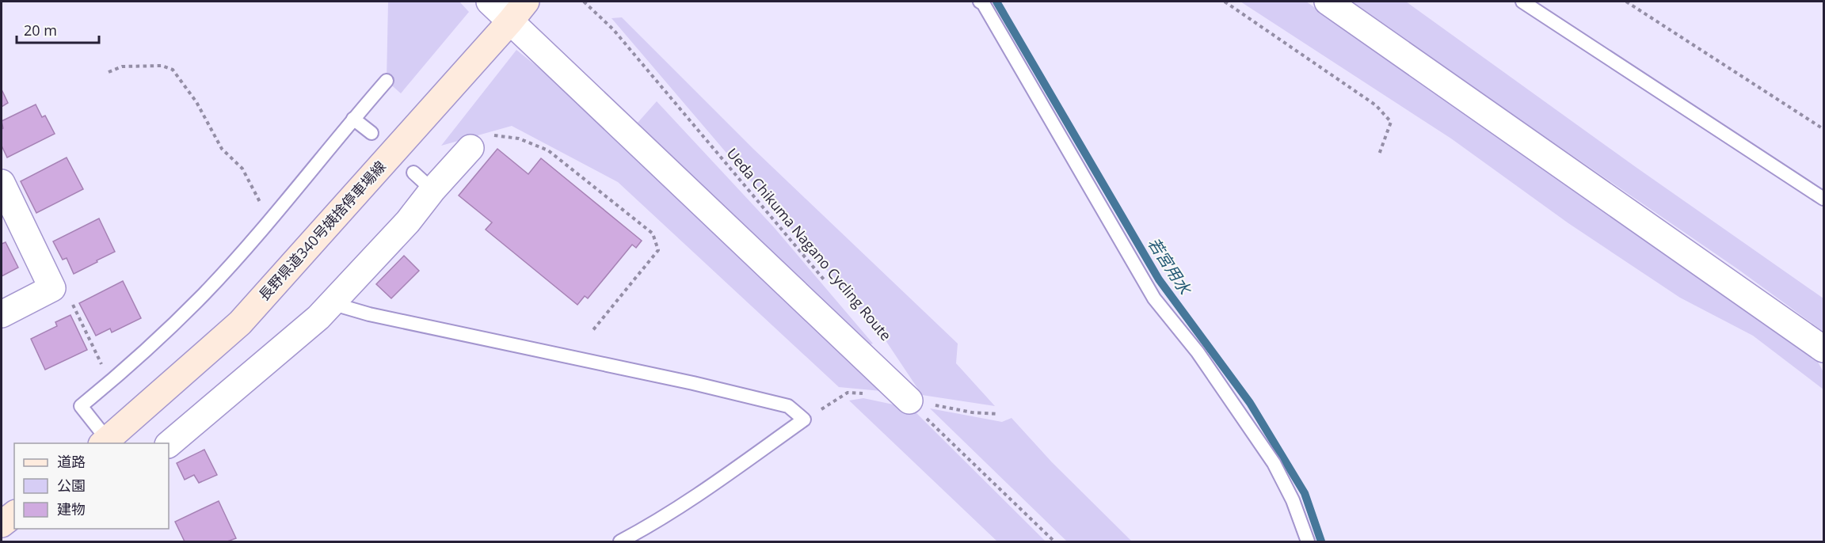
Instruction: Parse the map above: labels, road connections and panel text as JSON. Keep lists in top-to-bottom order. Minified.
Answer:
{"streets":{"main road":["長野県道340号姨捨停車場線"],"path":["Ueda Chikuma Nagano Cycling Route"]},"water":["若宮用水"],"legend":["道路","公園","建物"],"scale_bar":"20 m"}
